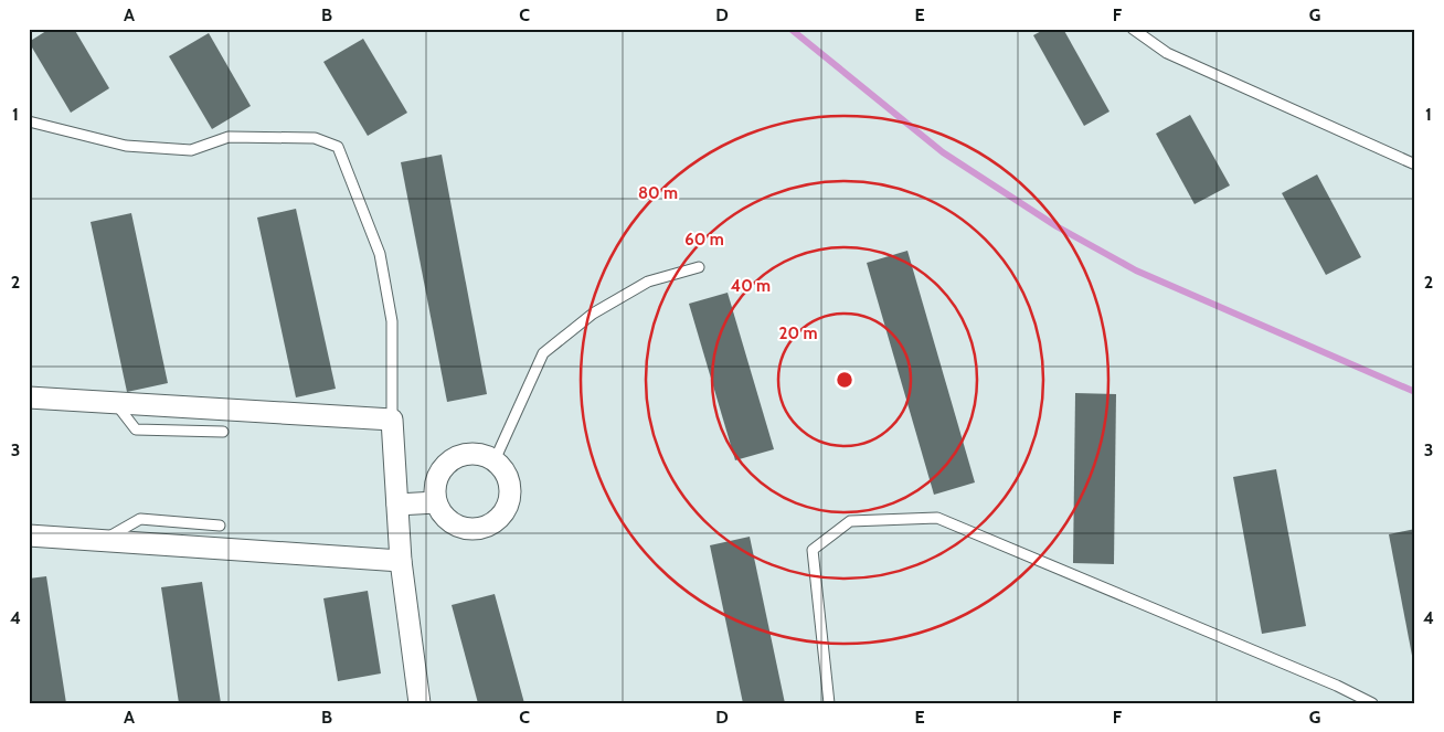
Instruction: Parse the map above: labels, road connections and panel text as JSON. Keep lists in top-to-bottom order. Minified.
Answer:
{"grid":{"columns":["A","B","C","D","E","F","G"],"rows":["1","2","3","4"]},"rings":["80 m","60 m","40 m","20 m"]}
